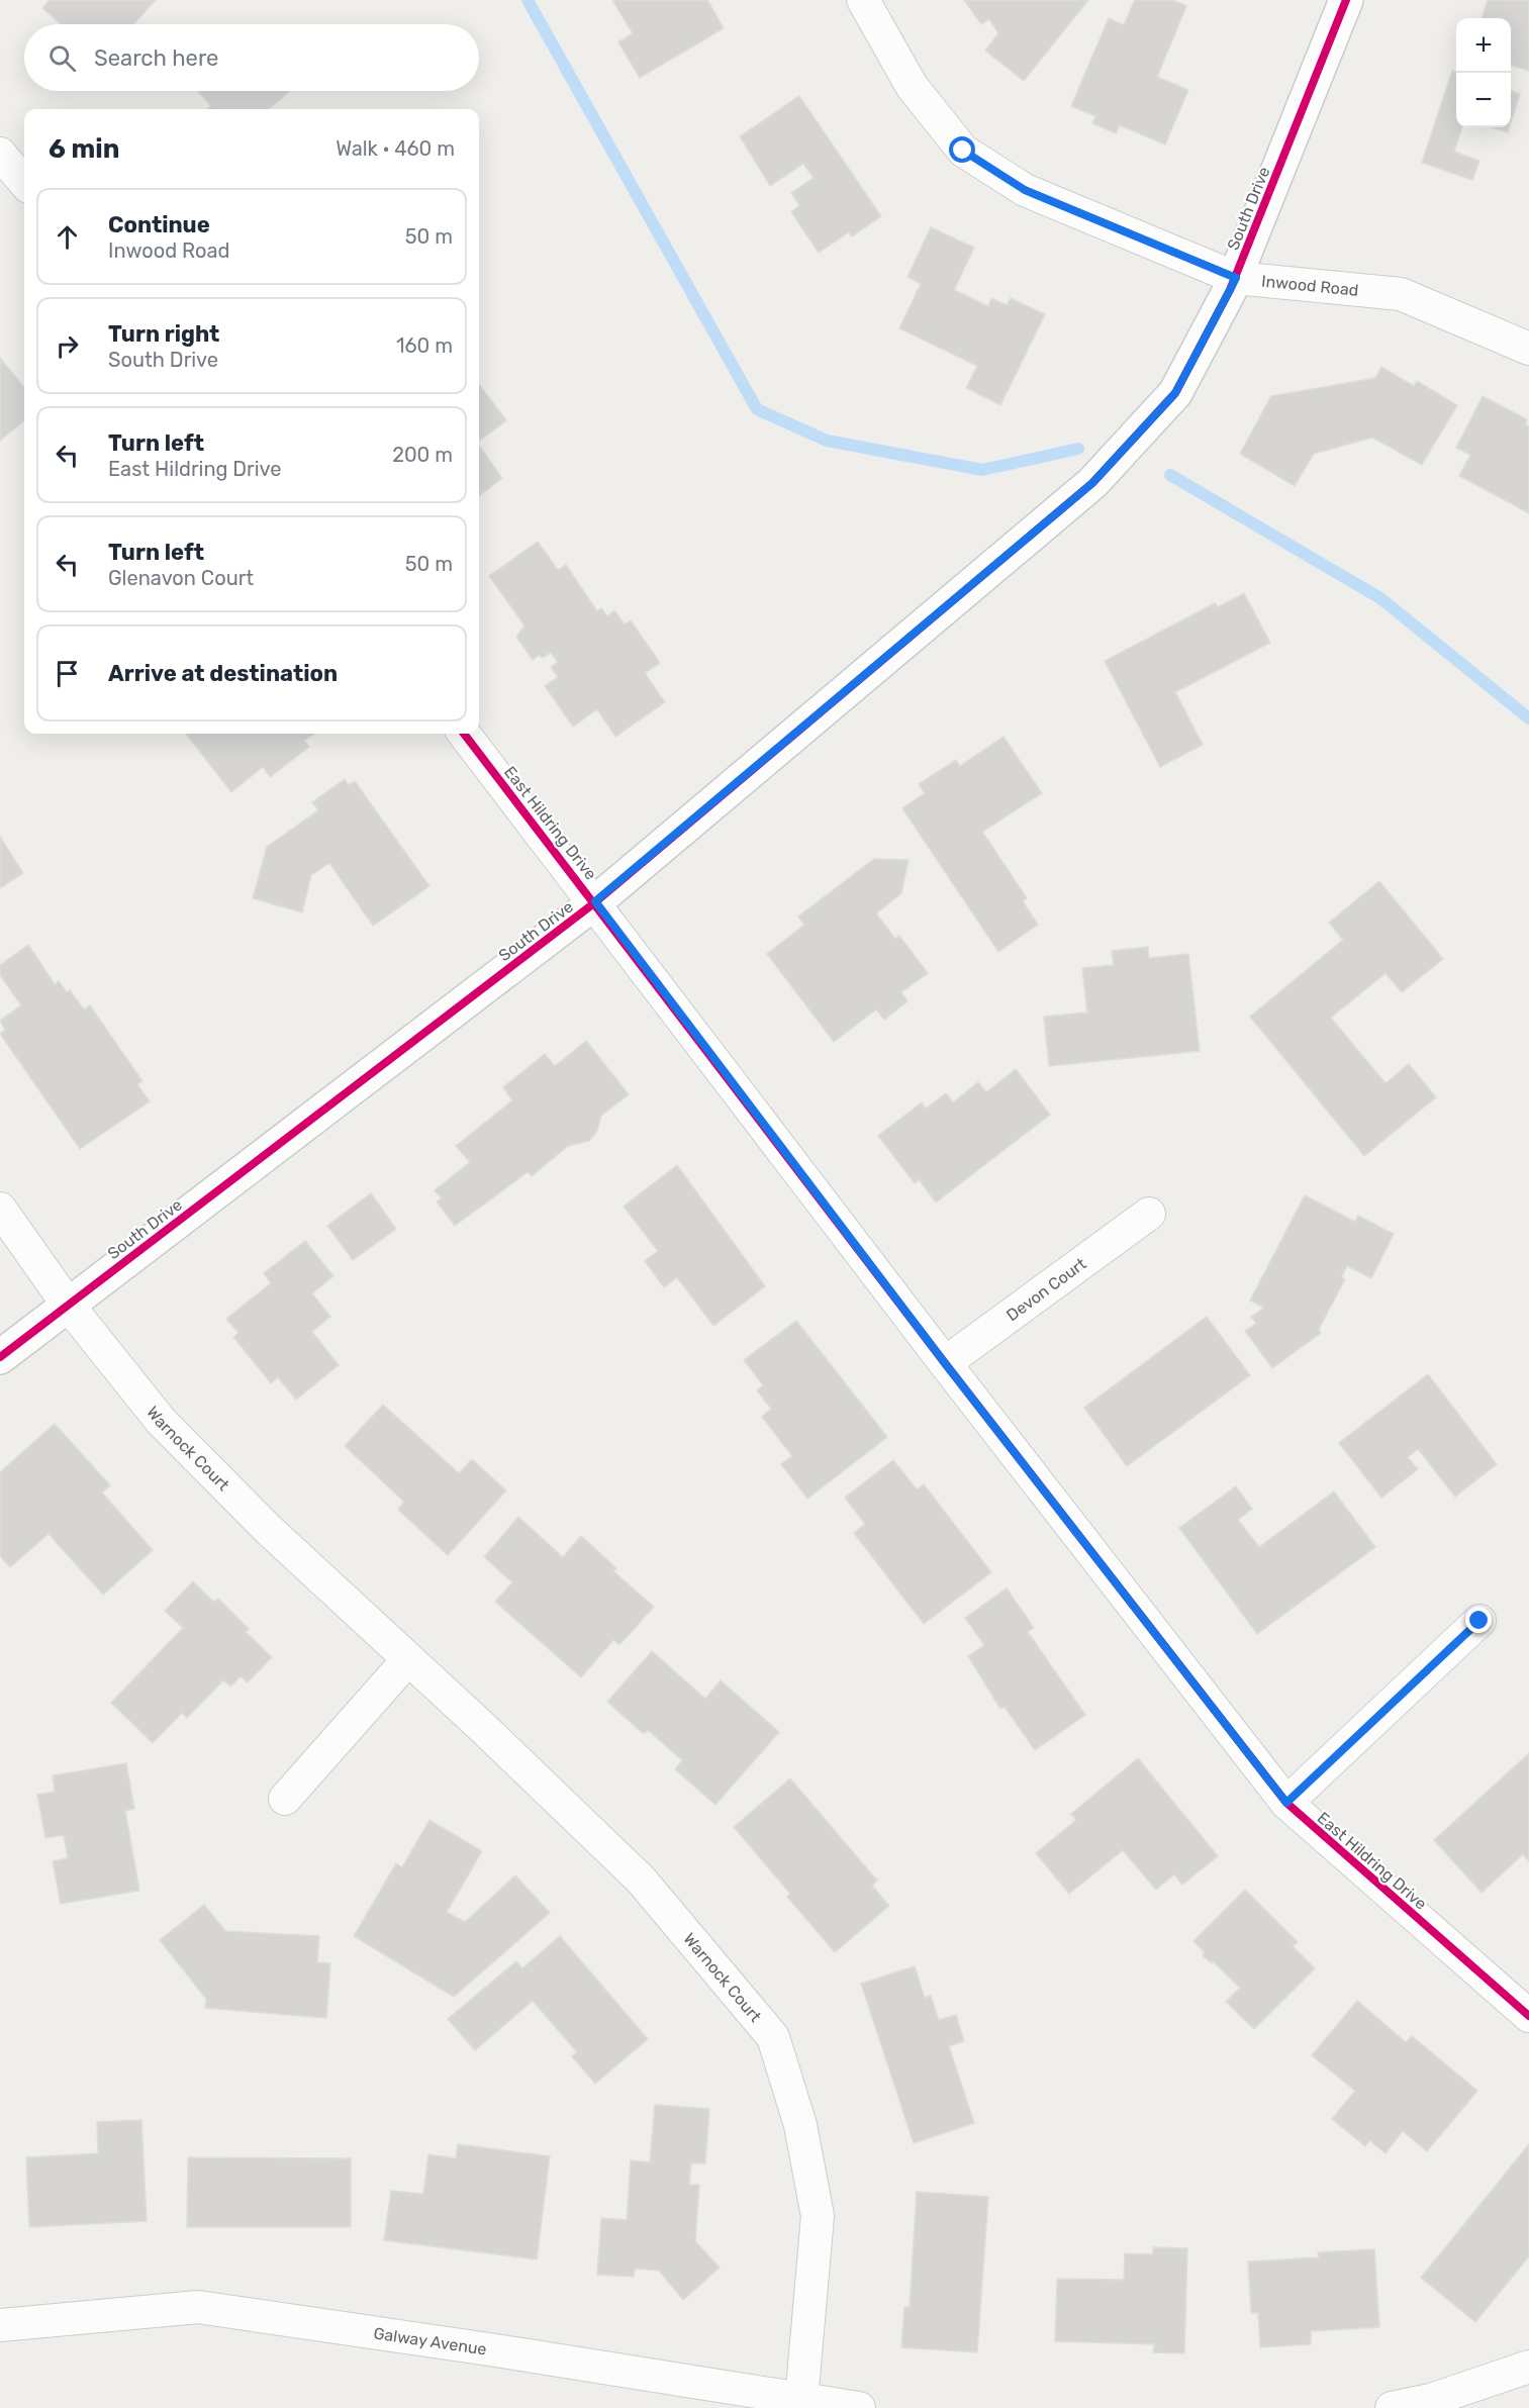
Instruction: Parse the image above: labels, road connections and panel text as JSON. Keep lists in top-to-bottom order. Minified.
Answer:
{"streets":{"street":["South Drive","Inwood Road","East Hildring Drive","Devon Court","Warnock Court","Galway Avenue"]},"crossings":[["South Drive","Inwood Road"],["South Drive","East Hildring Drive"],["South Drive","Warnock Court"],["East Hildring Drive","Devon Court"],["Warnock Court","Galway Avenue"]],"page":{"map_buttons":["+","−"],"search":"Search here","heading":["6 min","Walk · 460 m"],"list":[["Continue","Inwood Road","50 m"],["Turn right","South Drive","160 m"],["Turn left","East Hildring Drive","200 m"],["Turn left","Glenavon Court","50 m"],"Arrive at destination"]}}
